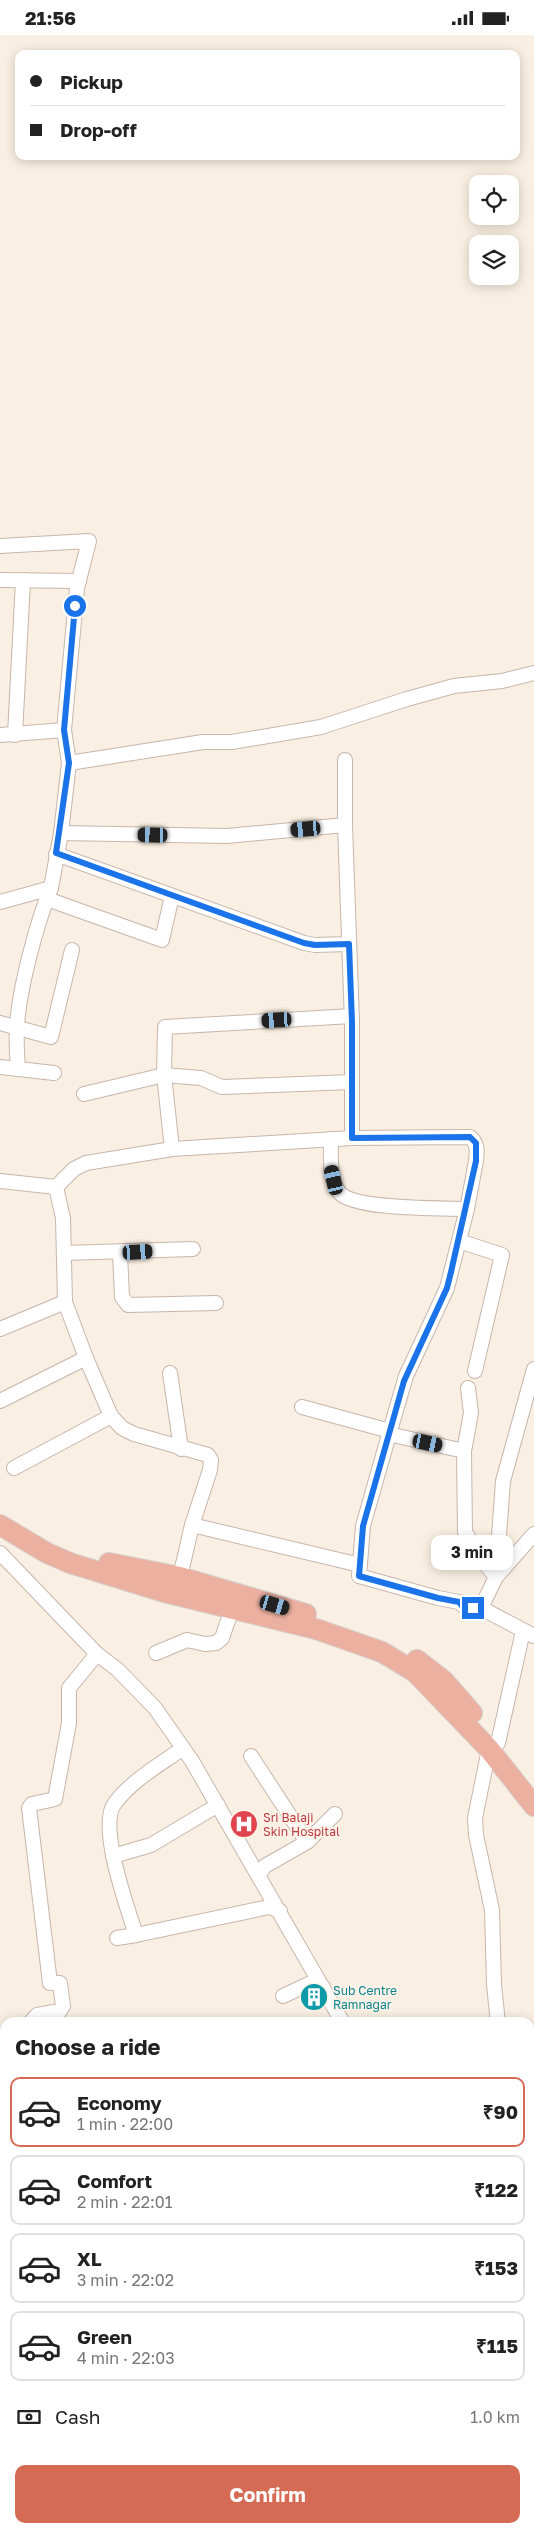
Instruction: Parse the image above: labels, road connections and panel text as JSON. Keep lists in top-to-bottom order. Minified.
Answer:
{"places":{"hospital":["Sri Balaji Skin Hospital"],"building":["Sub Centre Ramnagar"]},"page":{"status":"21:56","banner":["Pickup","Drop-off"],"bubble":"3 min","heading":"Choose a ride","list":[{"name":"Economy","note":"1 min · 22:00","value":"₹90"},{"name":"Comfort","note":"2 min · 22:01","value":"₹122"},{"name":"XL","note":"3 min · 22:02","value":"₹153"},{"name":"Green","note":"4 min · 22:03","value":"₹115"}],"pay":["Cash","1.0 km"],"buttons":"Confirm"}}
